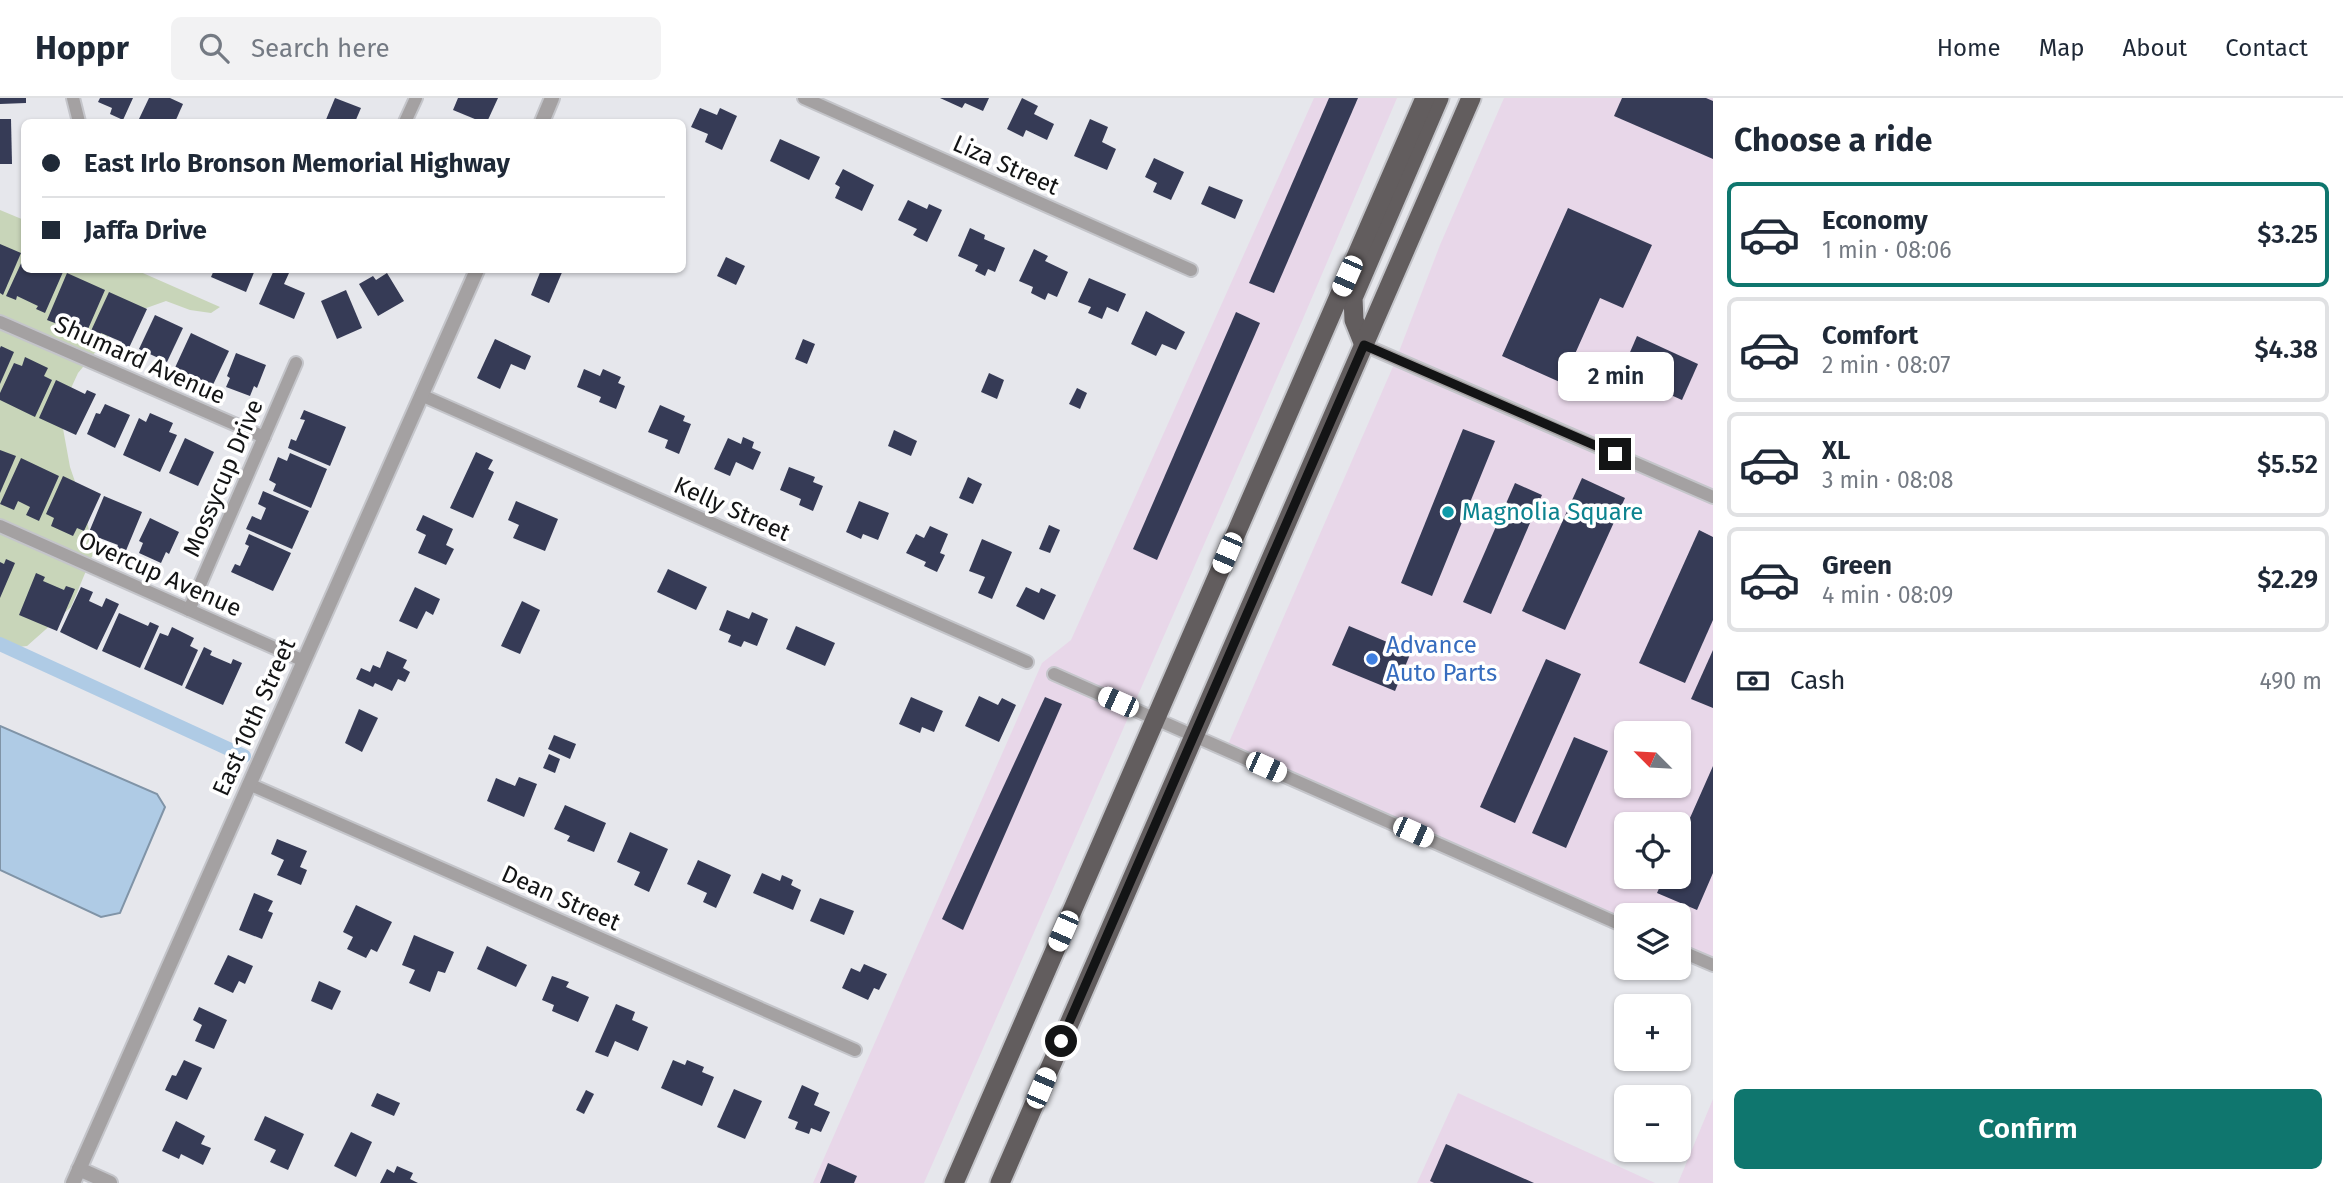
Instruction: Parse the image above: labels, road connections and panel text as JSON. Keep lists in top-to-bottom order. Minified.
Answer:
{"streets":{"street":["Liza Street","Shumard Avenue","Mossycup Drive","Kelly Street","Overcup Avenue","East 10th Street","Dean Street"]},"crossings":[["Shumard Avenue","Mossycup Drive"],["Mossycup Drive","Overcup Avenue"],["Kelly Street","East 10th Street"],["Overcup Avenue","East 10th Street"],["East 10th Street","Dean Street"]],"places":["Magnolia Square","Advance Auto Parts"],"north":"top left","page":{"header":"Hoppr","search":"Search here","nav":["Home","Map","About","Contact"],"heading":"Choose a ride","banner":["East Irlo Bronson Memorial Highway","Jaffa Drive"],"list":[{"name":"Economy","note":"1 min · 08:06","value":"$3.25"},{"name":"Comfort","note":"2 min · 08:07","value":"$4.38"},{"name":"XL","note":"3 min · 08:08","value":"$5.52"},{"name":"Green","note":"4 min · 08:09","value":"$2.29"}],"bubble":"2 min","pay":["Cash","490 m"],"map_buttons":["+","−"],"buttons":"Confirm"}}
